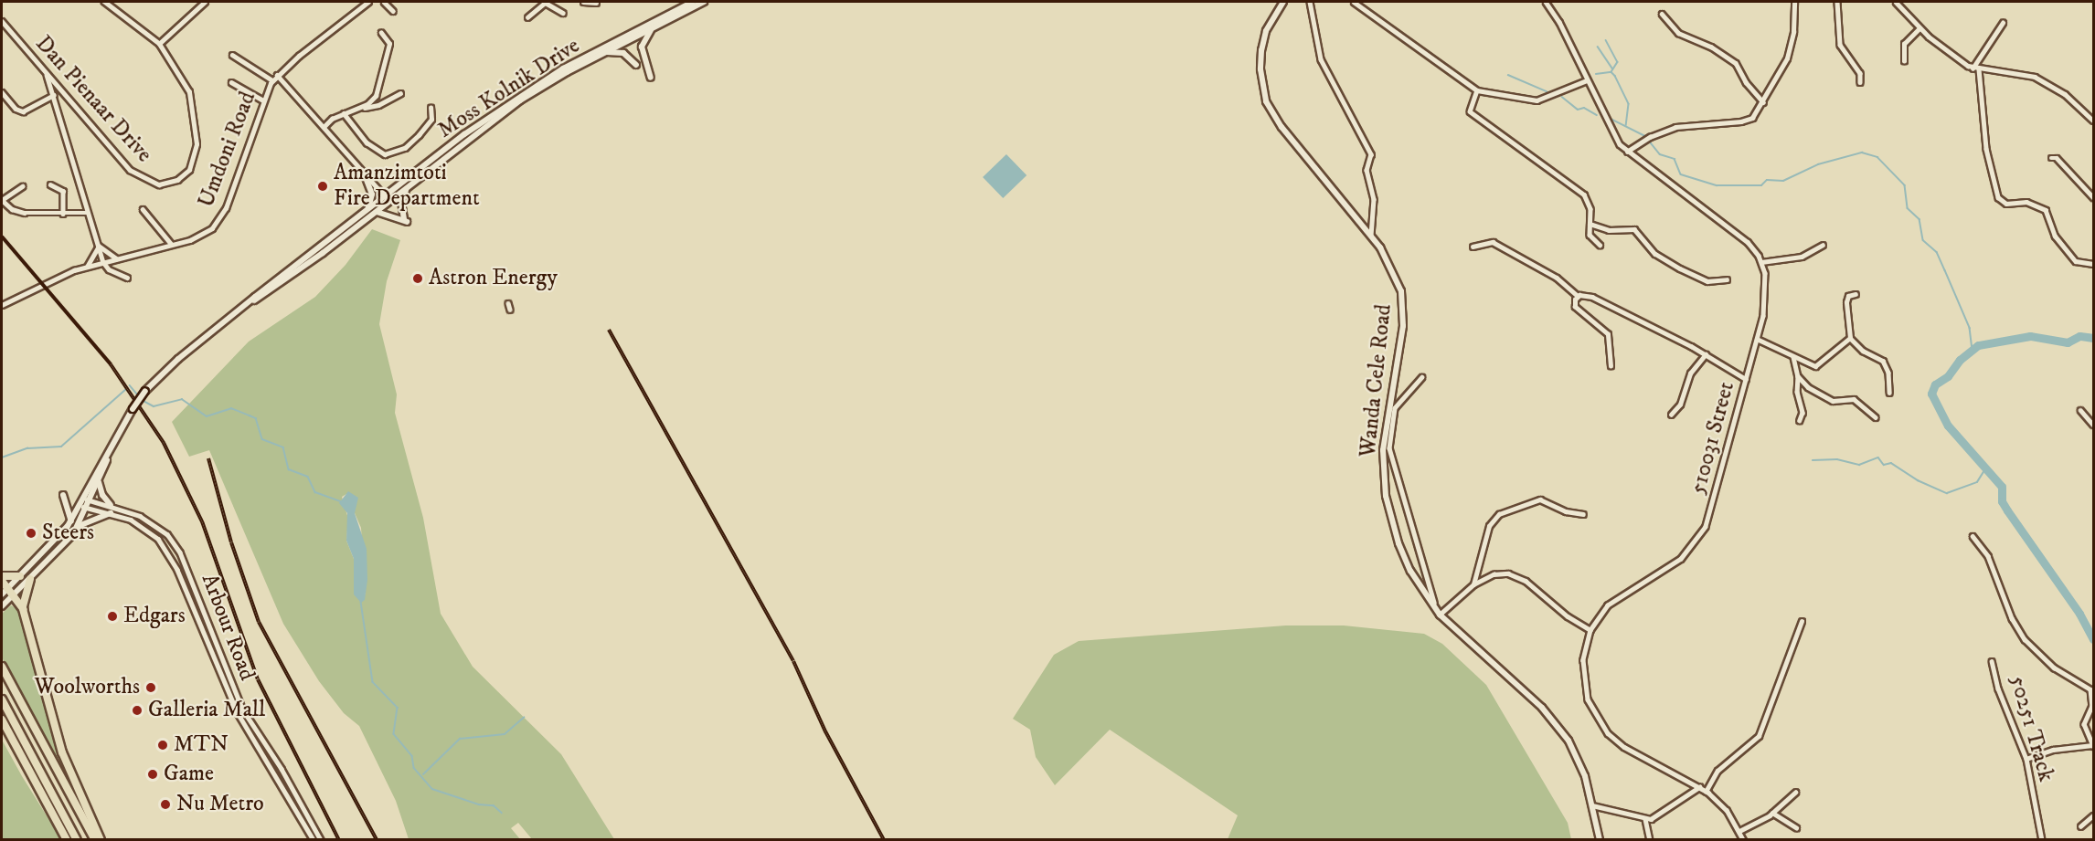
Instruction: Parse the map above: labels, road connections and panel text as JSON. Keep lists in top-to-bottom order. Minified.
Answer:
{"streets":{"main road":["Moss Kolnik Drive","Wanda Cele Road"],"street":["Dan Pienaar Drive","Umdoni Road","510031 Street","Arbour Road","50251 Track"]},"crossings":[["Moss Kolnik Drive","Arbour Road"]],"places":["Amanzimtoti Fire Department","Astron Energy","Steers","Edgars","Woolworths","Galleria Mall","MTN","Game","Nu Metro"]}
